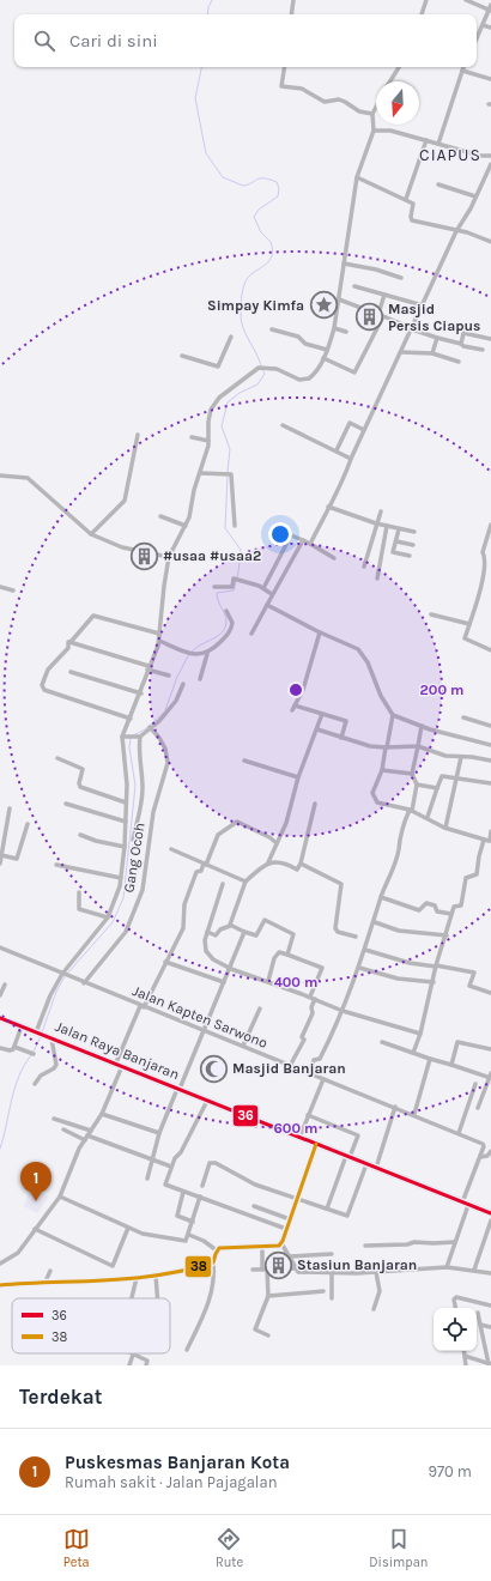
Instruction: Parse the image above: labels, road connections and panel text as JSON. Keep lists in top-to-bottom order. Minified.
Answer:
{"streets":{"main road":["Jalan Raya Banjaran"],"street":["Gang Ocoh","Jalan Kapten Sarwono"]},"crossings":[["Gang Ocoh","Jalan Kapten Sarwono"]],"districts":["CIAPUS"],"places":{"place":["Simpay Kimfa"],"building":["Masjid Persis Ciapus","#usaa #usaa2","Stasiun Banjaran"],"mosque":["Masjid Banjaran"]},"lines":["transit line 36","transit line 38"],"legend":["36","38"],"north":"bottom","page":{"search":"Cari di sini","pins":"1","heading":"Terdekat","list":[{"mark":"1","name":"Puskesmas Banjaran Kota","note":"Rumah sakit · Jalan Pajagalan","value":"970 m"}],"nav":["Peta","Rute","Disimpan"]},"rings":["200 m","400 m","600 m"]}
